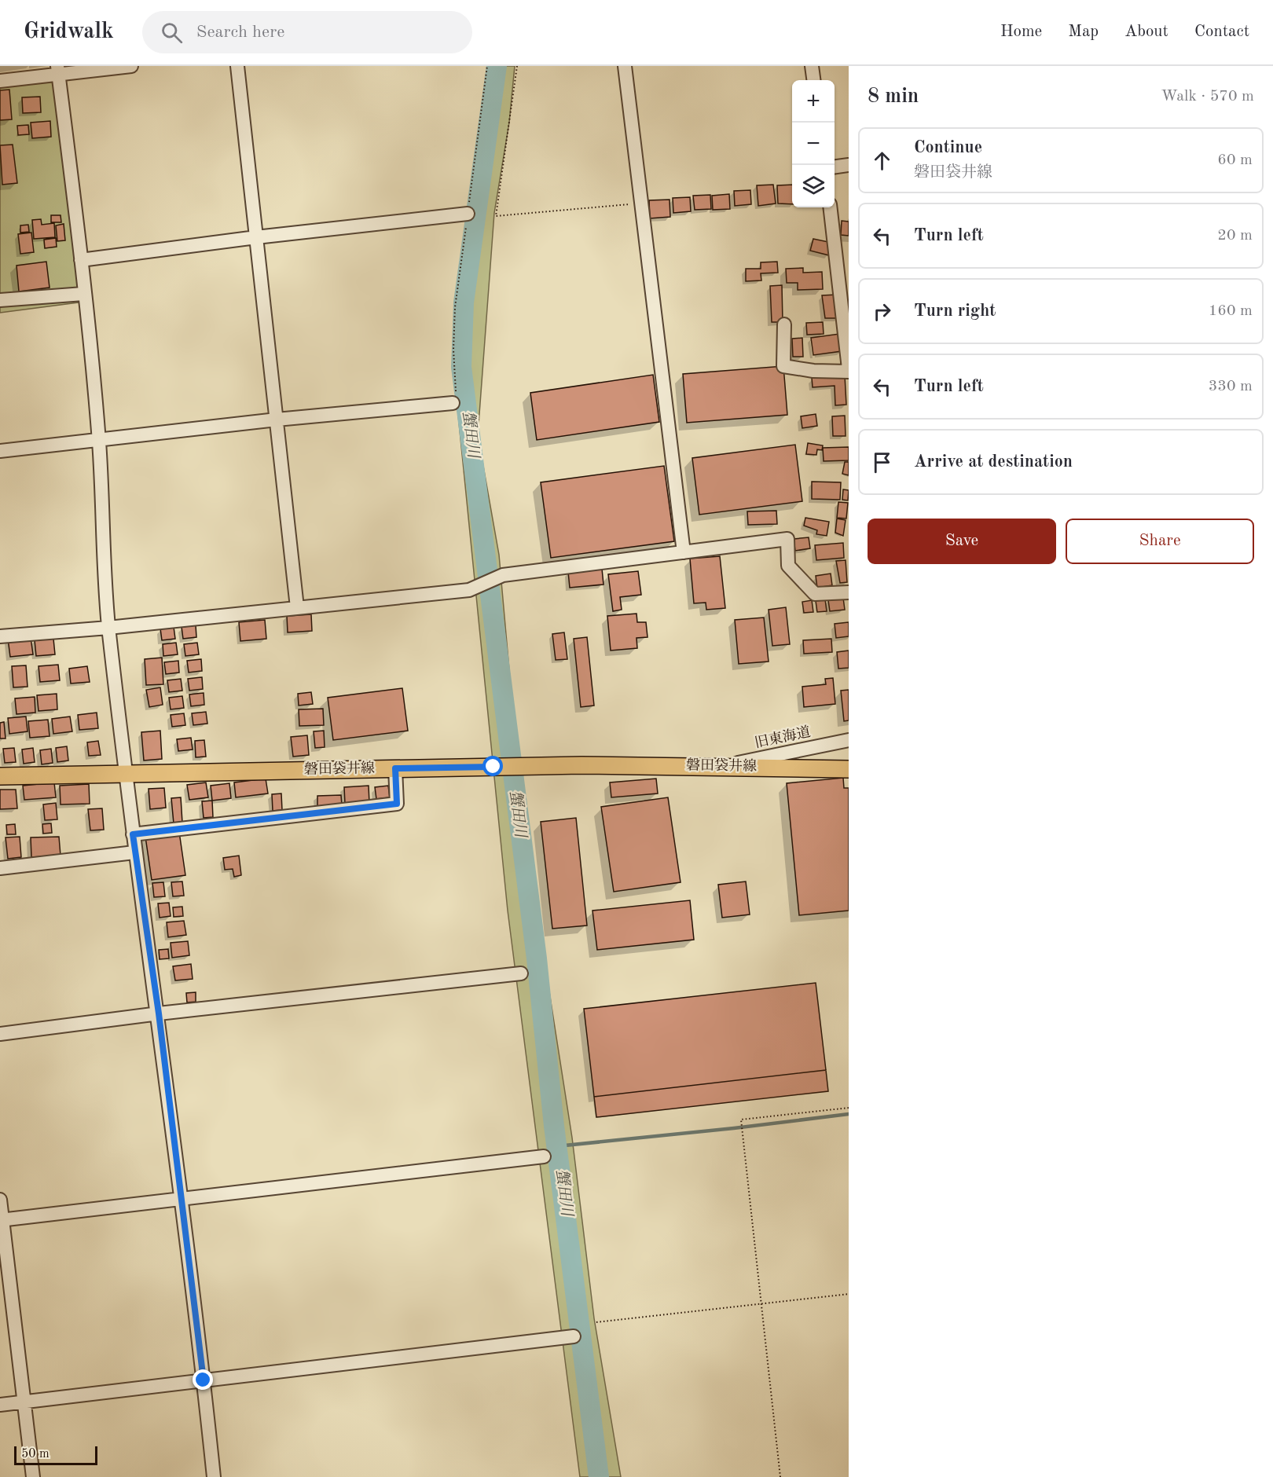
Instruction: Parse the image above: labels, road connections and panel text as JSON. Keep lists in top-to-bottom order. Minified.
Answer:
{"streets":{"main road":["磐田袋井線"],"street":["旧東海道"]},"crossings":[["旧東海道","磐田袋井線"]],"water":["蟹田川"],"scale_bar":"50 m","page":{"header":"Gridwalk","search":"Search here","nav":["Home","Map","About","Contact"],"heading":["8 min","Walk · 570 m"],"map_buttons":["+","−"],"list":[["Continue","磐田袋井線","60 m"],["Turn left","20 m"],["Turn right","160 m"],["Turn left","330 m"],"Arrive at destination"],"buttons":["Save","Share"],"scale":"50 m"}}
